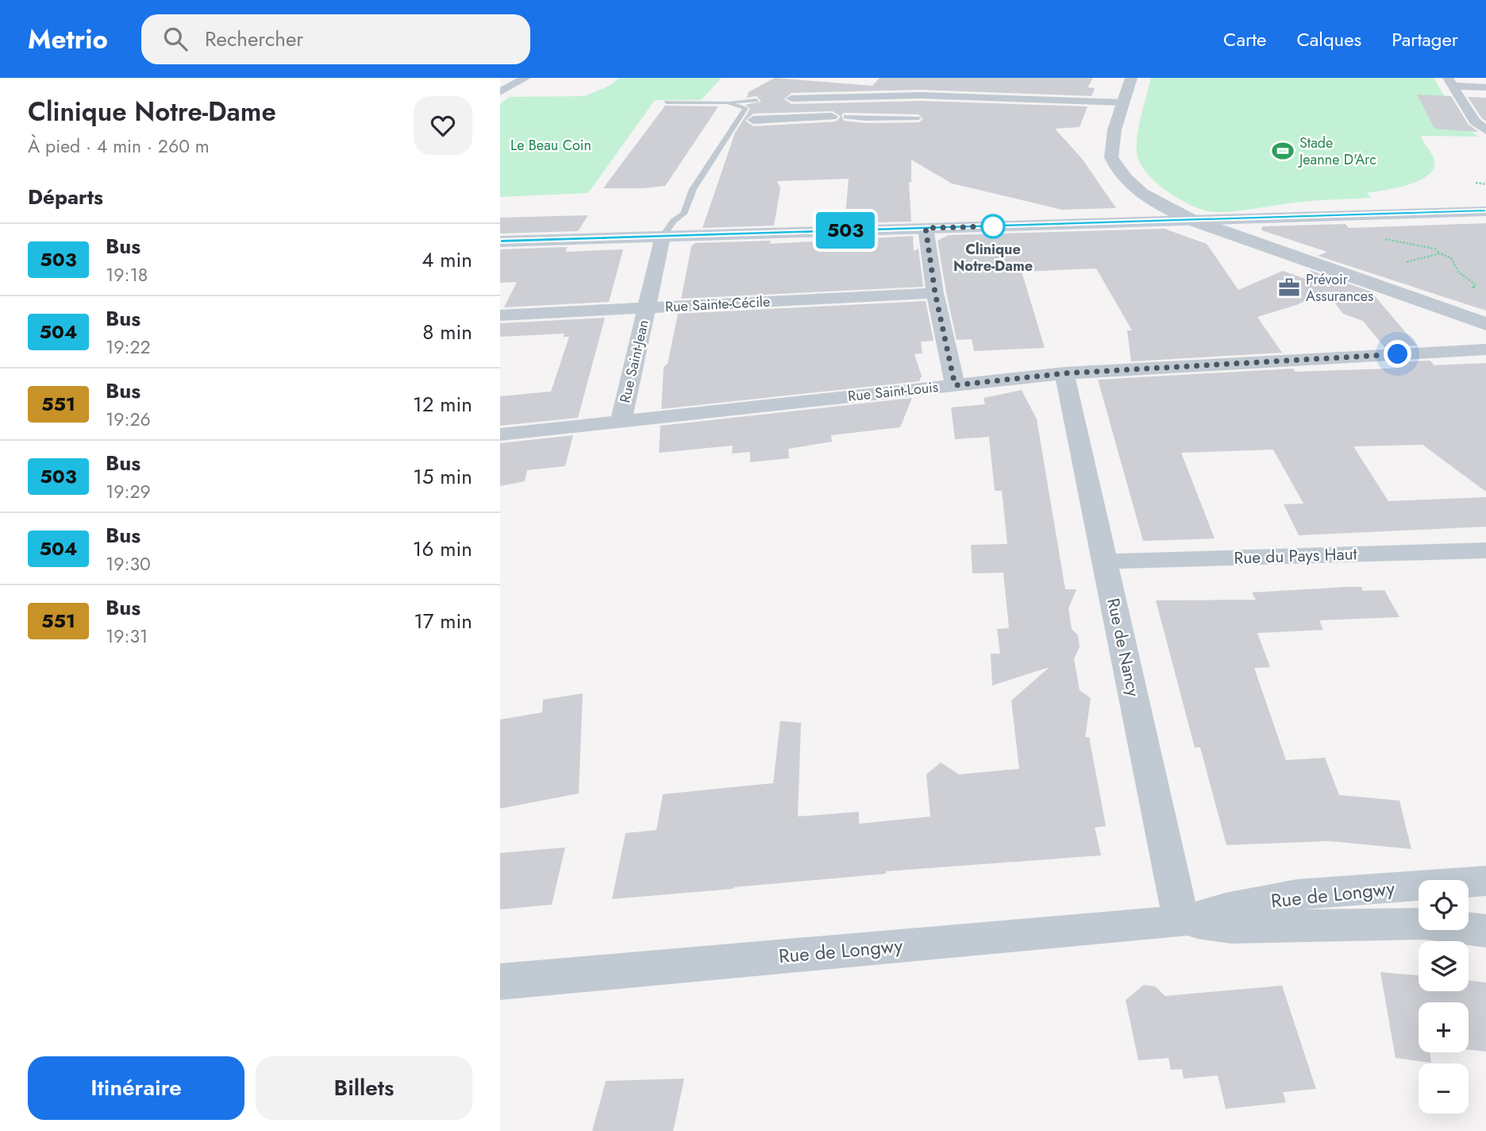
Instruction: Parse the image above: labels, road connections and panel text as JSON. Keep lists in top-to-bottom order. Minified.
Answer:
{"streets":{"street":["Rue Sainte-Cécile","Rue Saint-Jean","Rue Saint-Louis","Rue du Pays Haut","Rue de Nancy","Rue de Longwy"]},"crossings":[["Rue Sainte-Cécile","Rue Saint-Jean"],["Rue Saint-Jean","Rue Saint-Louis"],["Rue Saint-Louis","Rue de Nancy"],["Rue du Pays Haut","Rue de Nancy"],["Rue de Nancy","Rue de Longwy"]],"parks":["Le Beau Coin"],"places":{"sports":["Stade Jeanne D'Arc"],"other":["Clinique Notre-Dame"],"office":["Prévoir Assurances"]},"lines":["bus line 503"],"page":{"header":"Metrio","search":"Rechercher","nav":["Carte","Calques","Partager"],"heading":[["Clinique Notre-Dame","À pied · 4 min · 260 m"],"Départs"],"on_map":"503","list":[{"mark":"503","name":"Bus","note":"19:18","value":"4 min"},{"mark":"504","name":"Bus","note":"19:22","value":"8 min"},{"mark":"551","name":"Bus","note":"19:26","value":"12 min"},{"mark":"503","name":"Bus","note":"19:29","value":"15 min"},{"mark":"504","name":"Bus","note":"19:30","value":"16 min"},{"mark":"551","name":"Bus","note":"19:31","value":"17 min"}],"map_buttons":["+","−"],"buttons":["Itinéraire","Billets"]}}
